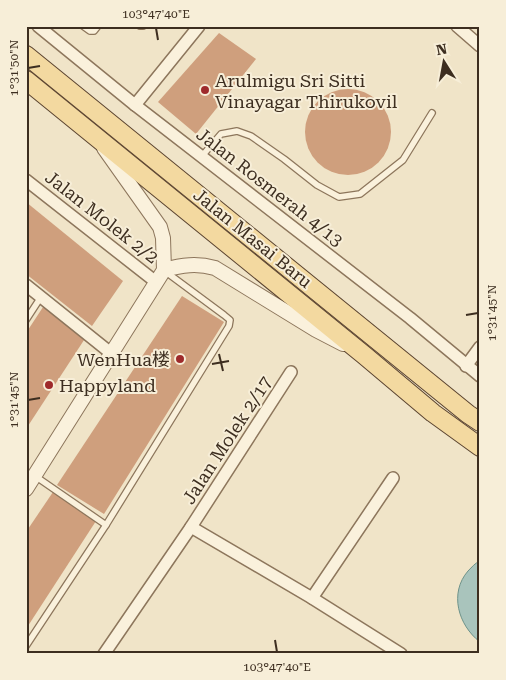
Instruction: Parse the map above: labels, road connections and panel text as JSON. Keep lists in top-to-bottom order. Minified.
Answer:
{"streets":{"main road":["Jalan Masai Baru"],"street":["Jalan Rosmerah 4/13","Jalan Molek 2/2","Jalan Molek 2/17"]},"places":["Arulmigu Sri Sitti Vinayagar Thirukovil","WenHua楼","Happyland"],"north":"top","coordinates":["103°47'40\"E","1°31'50\"N","1°31'45\"N"]}
